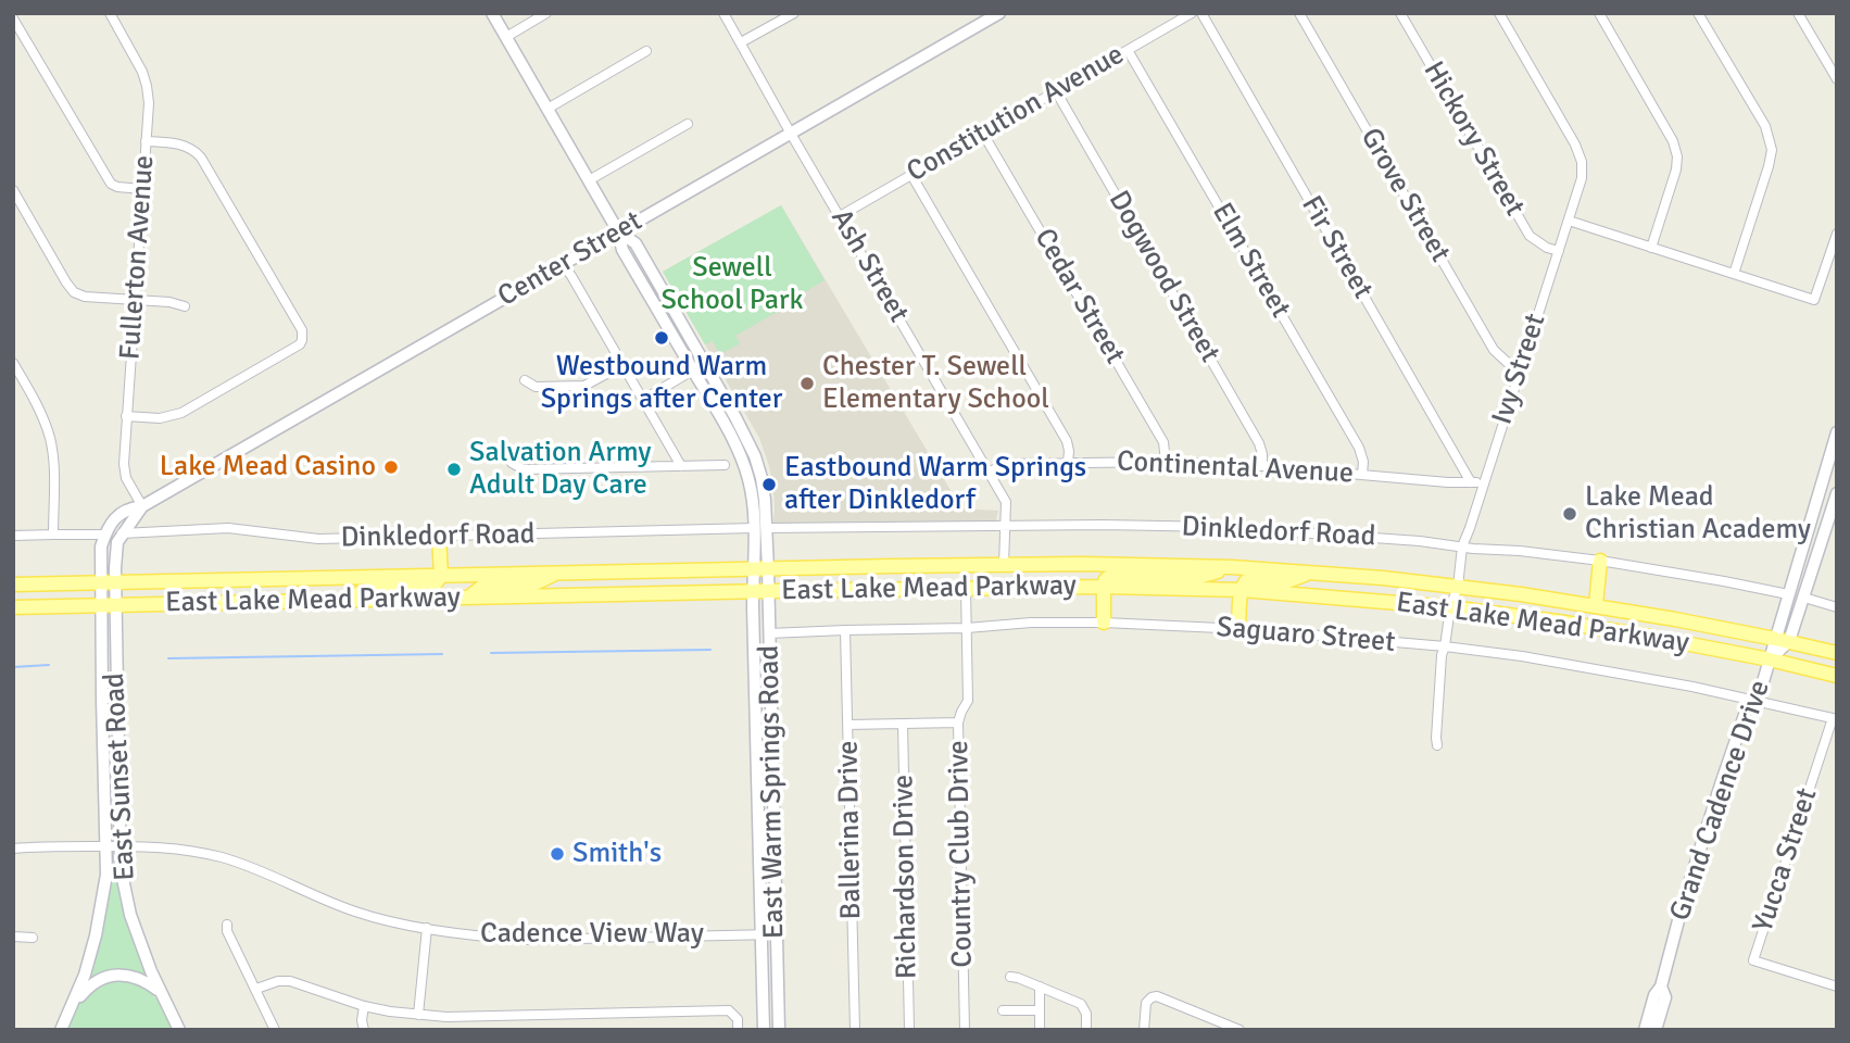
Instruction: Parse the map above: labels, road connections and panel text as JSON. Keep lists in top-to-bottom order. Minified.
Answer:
{"streets":{"main road":["Center Street","East Lake Mead Parkway","East Sunset Road","East Warm Springs Road","Grand Cadence Drive"],"street":["Constitution Avenue","Hickory Street","Grove Street","Fir Street","Fullerton Avenue","Elm Street","Ash Street","Dogwood Street","Cedar Street","Ivy Street","Continental Avenue","Dinkledorf Road","Saguaro Street","Ballerina Drive","Country Club Drive","Yucca Street","Richardson Drive","Cadence View Way"]},"crossings":[["Constitution Avenue","Elm Street"],["Constitution Avenue","Ash Street"],["Constitution Avenue","Dogwood Street"],["Constitution Avenue","Cedar Street"],["Hickory Street","Ivy Street"],["Grove Street","Ivy Street"],["Fir Street","Continental Avenue"],["Fullerton Avenue","Center Street"],["Center Street","Ash Street"],["Center Street","Dinkledorf Road"],["Center Street","East Lake Mead Parkway"],["Center Street","East Sunset Road"],["Center Street","East Warm Springs Road"],["Elm Street","Continental Avenue"],["Ash Street","Continental Avenue"],["Ash Street","Dinkledorf Road"],["Ash Street","East Lake Mead Parkway"],["Dogwood Street","Continental Avenue"],["Cedar Street","Continental Avenue"],["Ivy Street","Continental Avenue"],["Ivy Street","Dinkledorf Road"],["Ivy Street","East Lake Mead Parkway"],["Ivy Street","Saguaro Street"],["Dinkledorf Road","East Warm Springs Road"],["East Lake Mead Parkway","East Sunset Road"],["East Lake Mead Parkway","East Warm Springs Road"],["East Lake Mead Parkway","Grand Cadence Drive"],["East Lake Mead Parkway","Country Club Drive"],["Saguaro Street","East Warm Springs Road"],["Saguaro Street","Grand Cadence Drive"],["Saguaro Street","Ballerina Drive"],["Saguaro Street","Country Club Drive"],["Saguaro Street","Yucca Street"],["East Sunset Road","Cadence View Way"],["East Warm Springs Road","Cadence View Way"]],"parks":["Sewell School Park"],"places":["Westbound Warm Springs after Center","Chester T. Sewell Elementary School","Lake Mead Casino","Salvation Army Adult Day Care","Eastbound Warm Springs after Dinkledorf","Lake Mead Christian Academy","Smith's"]}
